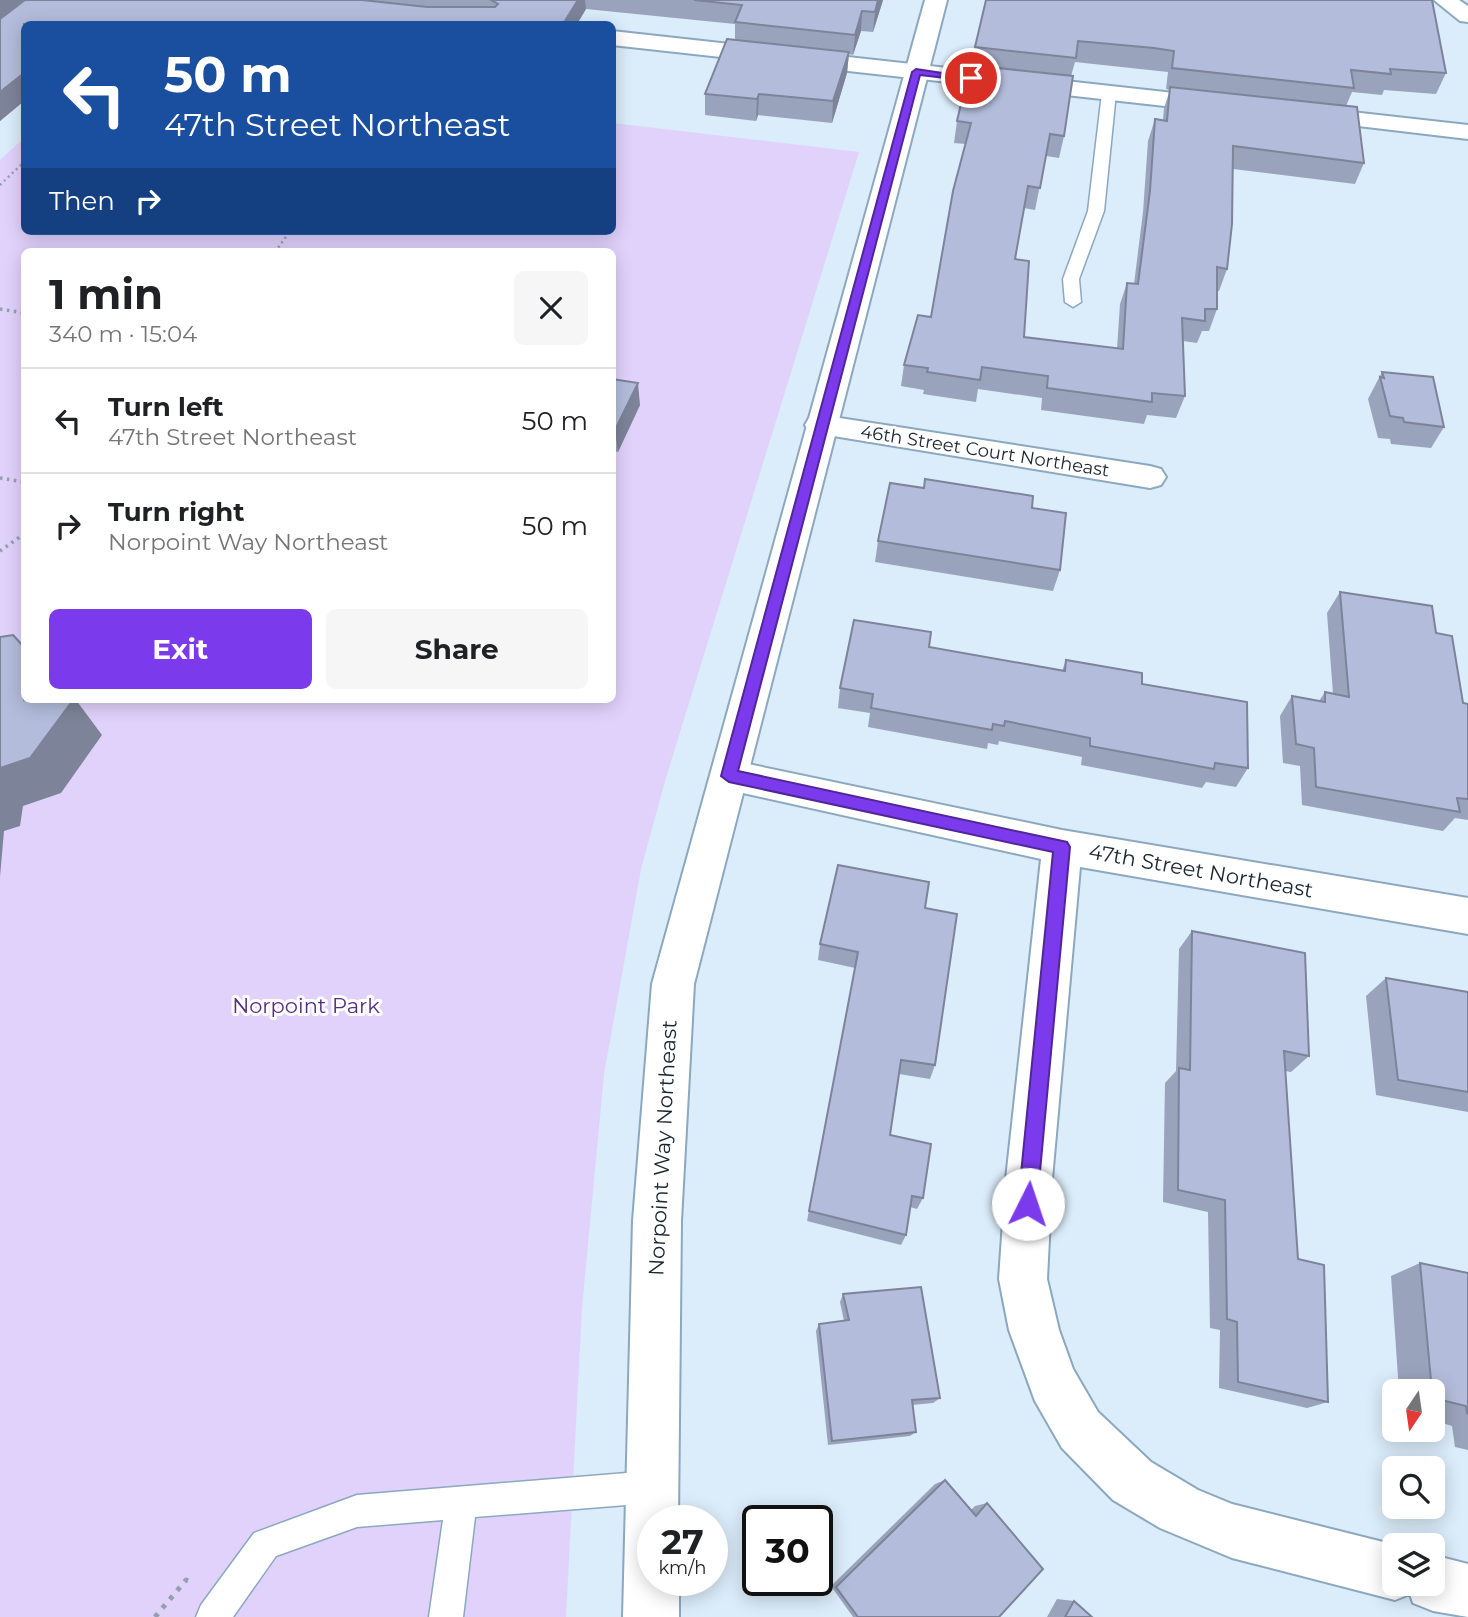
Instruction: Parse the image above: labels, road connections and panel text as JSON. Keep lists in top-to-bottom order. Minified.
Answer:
{"streets":{"street":["46th Street Court Northeast","47th Street Northeast","Norpoint Way Northeast"]},"crossings":[["46th Street Court Northeast","Norpoint Way Northeast"],["47th Street Northeast","Norpoint Way Northeast"]],"parks":["Norpoint Park"],"north":"bottom","page":{"turn":["50 m","47th Street Northeast"],"then":"Then","heading":["1 min","340 m · 15:04"],"list":[{"name":"Turn left","note":"47th Street Northeast","value":"50 m"},{"name":"Turn right","note":"Norpoint Way Northeast","value":"50 m"}],"buttons":["Exit","Share"],"speed":"27 km/h","limit":"30"}}
